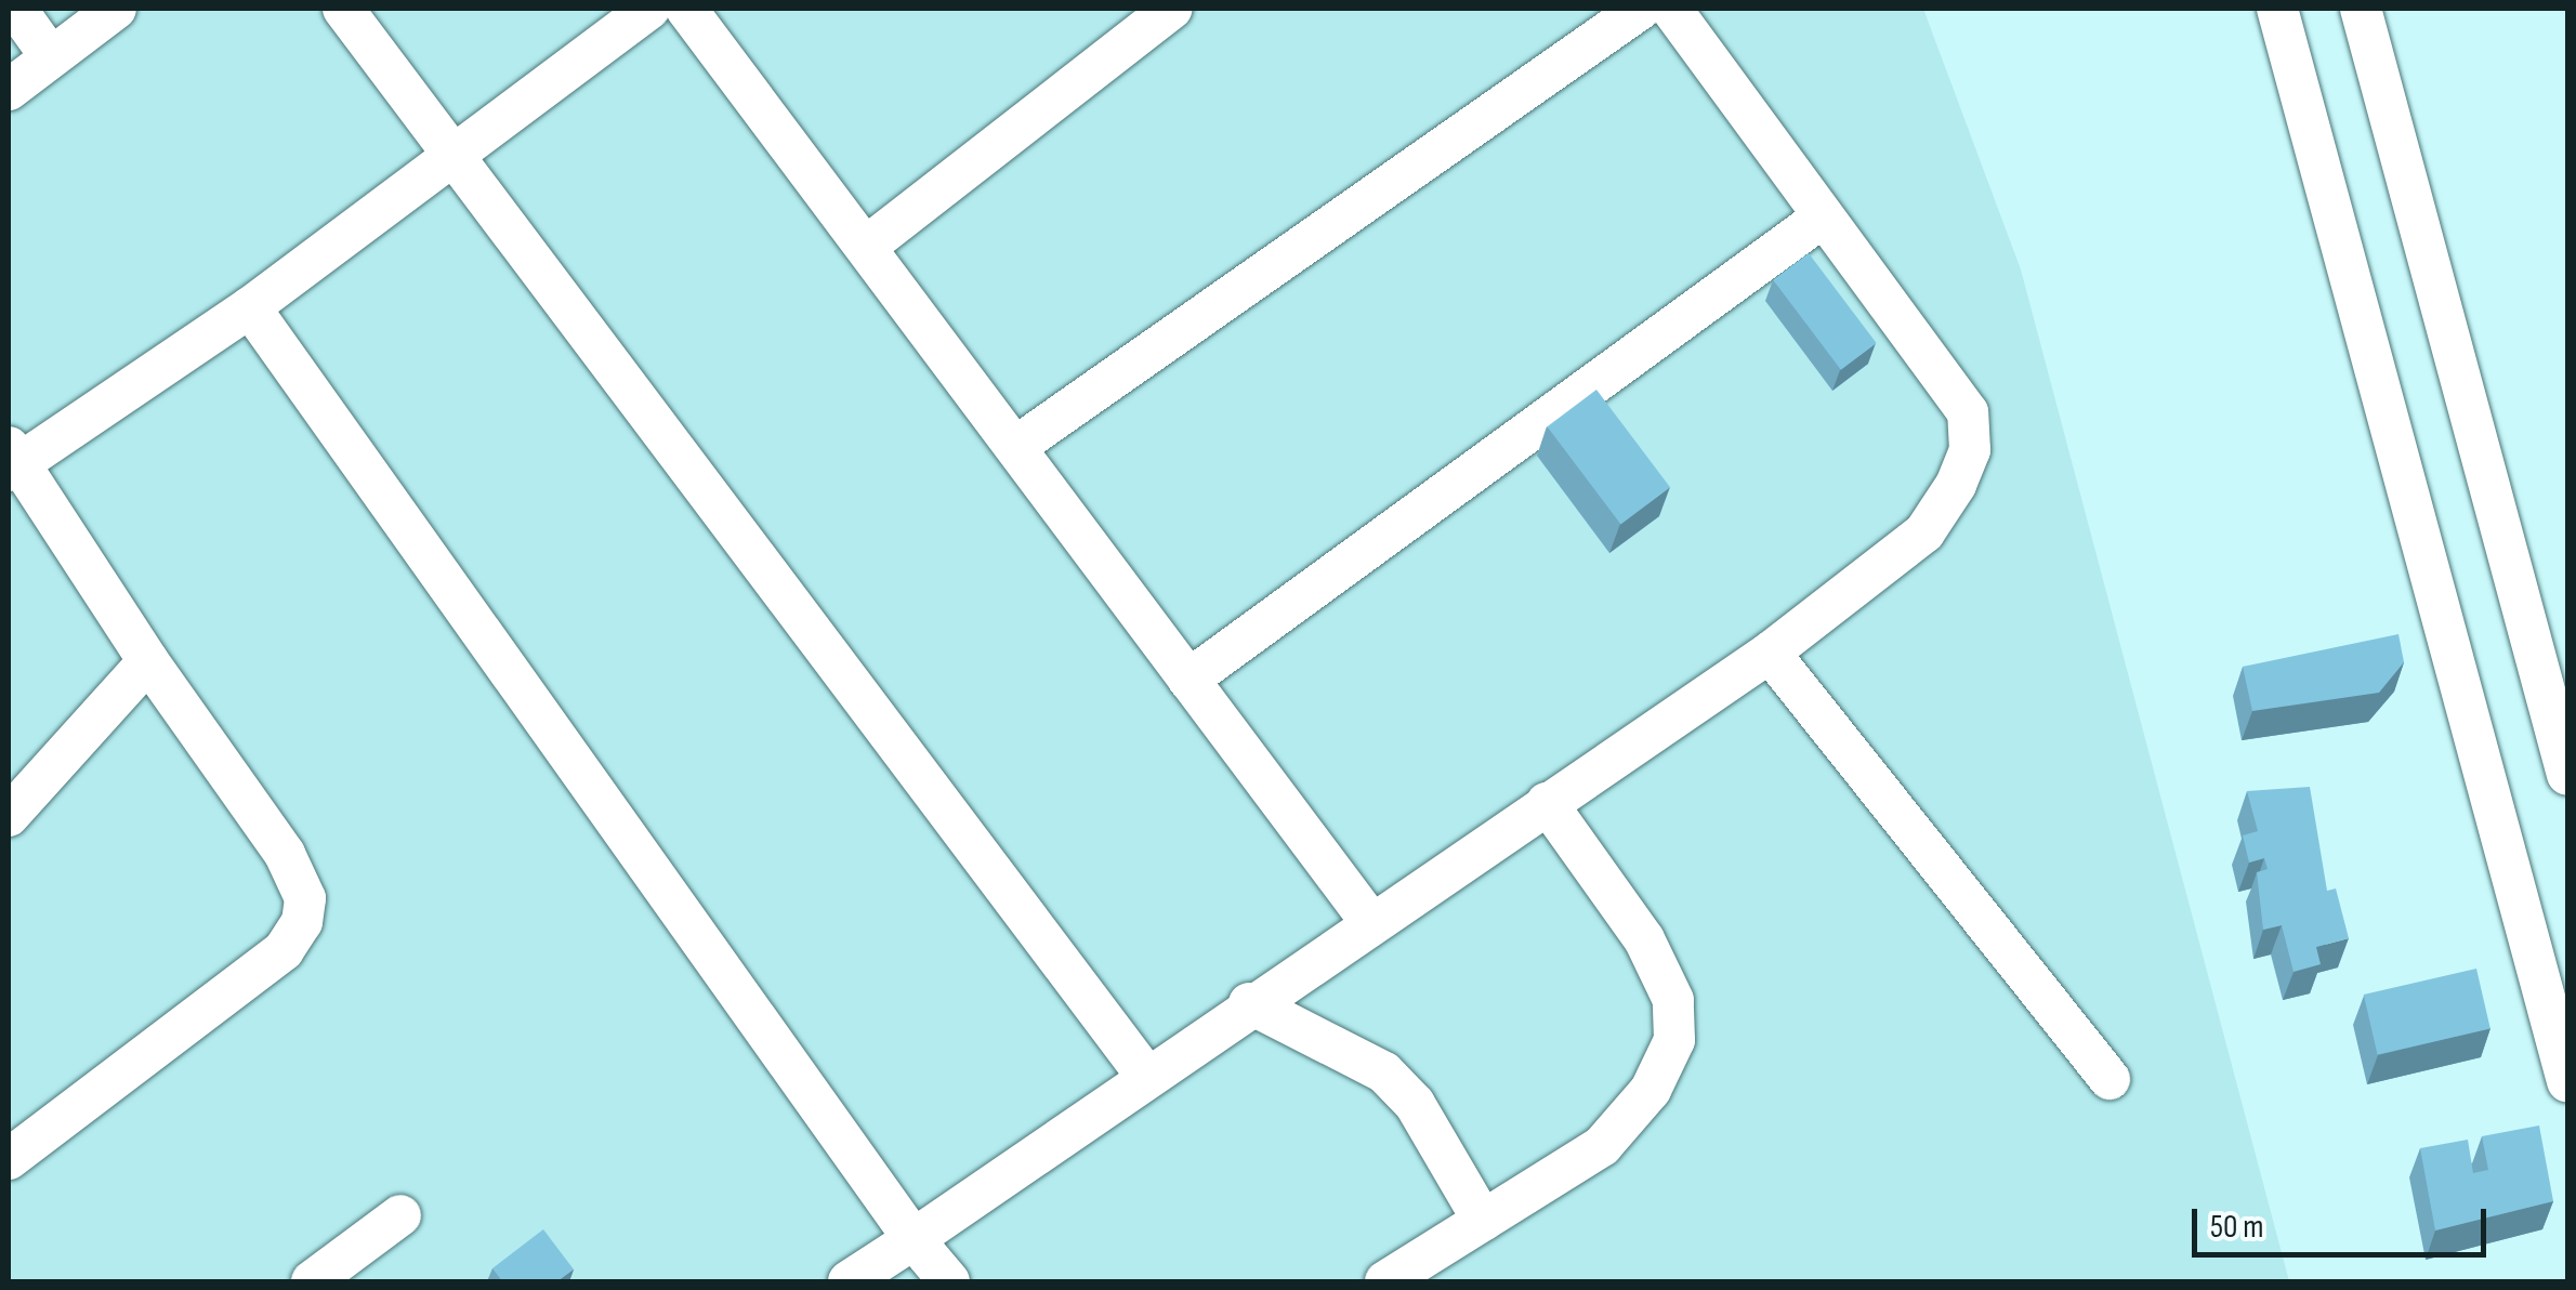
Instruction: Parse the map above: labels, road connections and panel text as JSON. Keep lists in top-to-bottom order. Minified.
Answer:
{"scale_bar":"50 m"}
